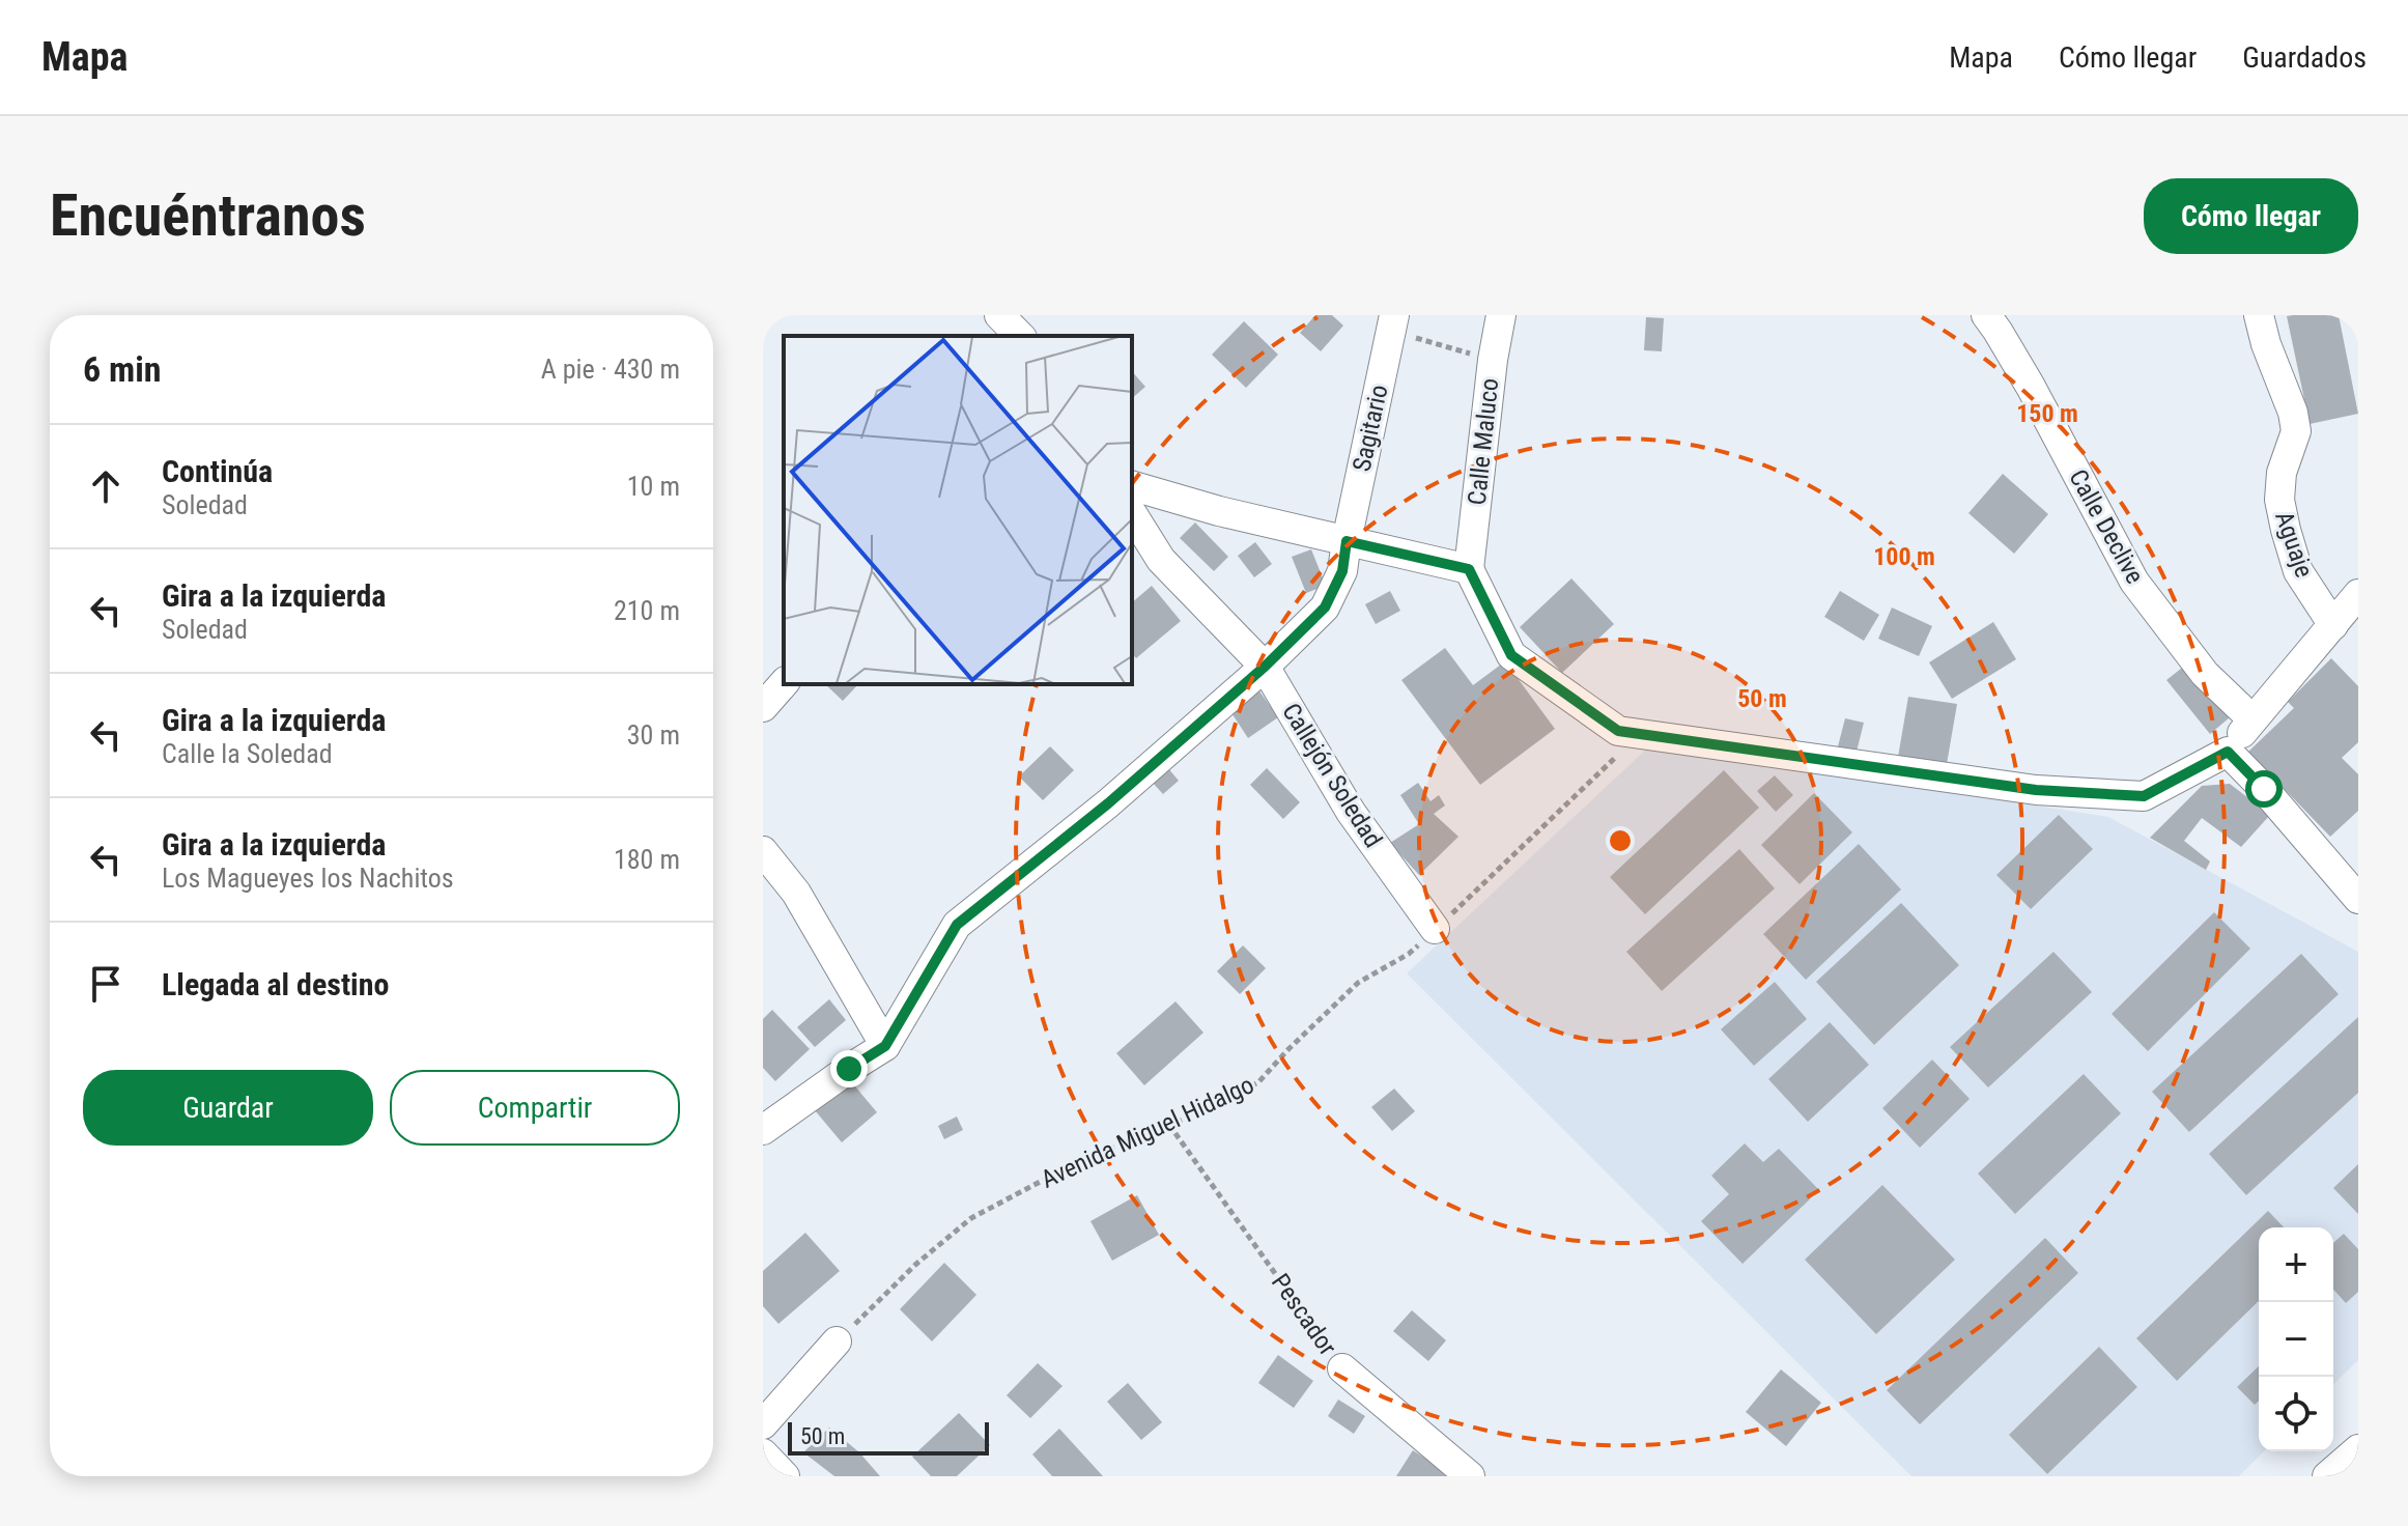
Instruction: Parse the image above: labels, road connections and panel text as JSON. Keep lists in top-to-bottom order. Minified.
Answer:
{"streets":{"street":["Sagitario","Calle Maluco","Calle Declive","Aguaje","Callejón Soledad","Pescador"],"path":["Avenida Miguel Hidalgo"]},"crossings":[["Sagitario","Callejón Soledad"],["Callejón Soledad","Avenida Miguel Hidalgo"],["Avenida Miguel Hidalgo","Pescador"]],"scale_bar":"50 m","page":{"header":"Mapa","nav":["Mapa","Cómo llegar","Guardados"],"buttons":["Cómo llegar",["Guardar","Compartir"]],"title":"Encuéntranos","heading":["6 min","A pie · 430 m"],"list":[["Continúa","Soledad","10 m"],["Gira a la izquierda","Soledad","210 m"],["Gira a la izquierda","Calle la Soledad","30 m"],["Gira a la izquierda","Los Magueyes los Nachitos","180 m"],"Llegada al destino"],"map_buttons":["+","−"],"scale":"50 m"},"rings":["150 m","100 m","50 m"]}
